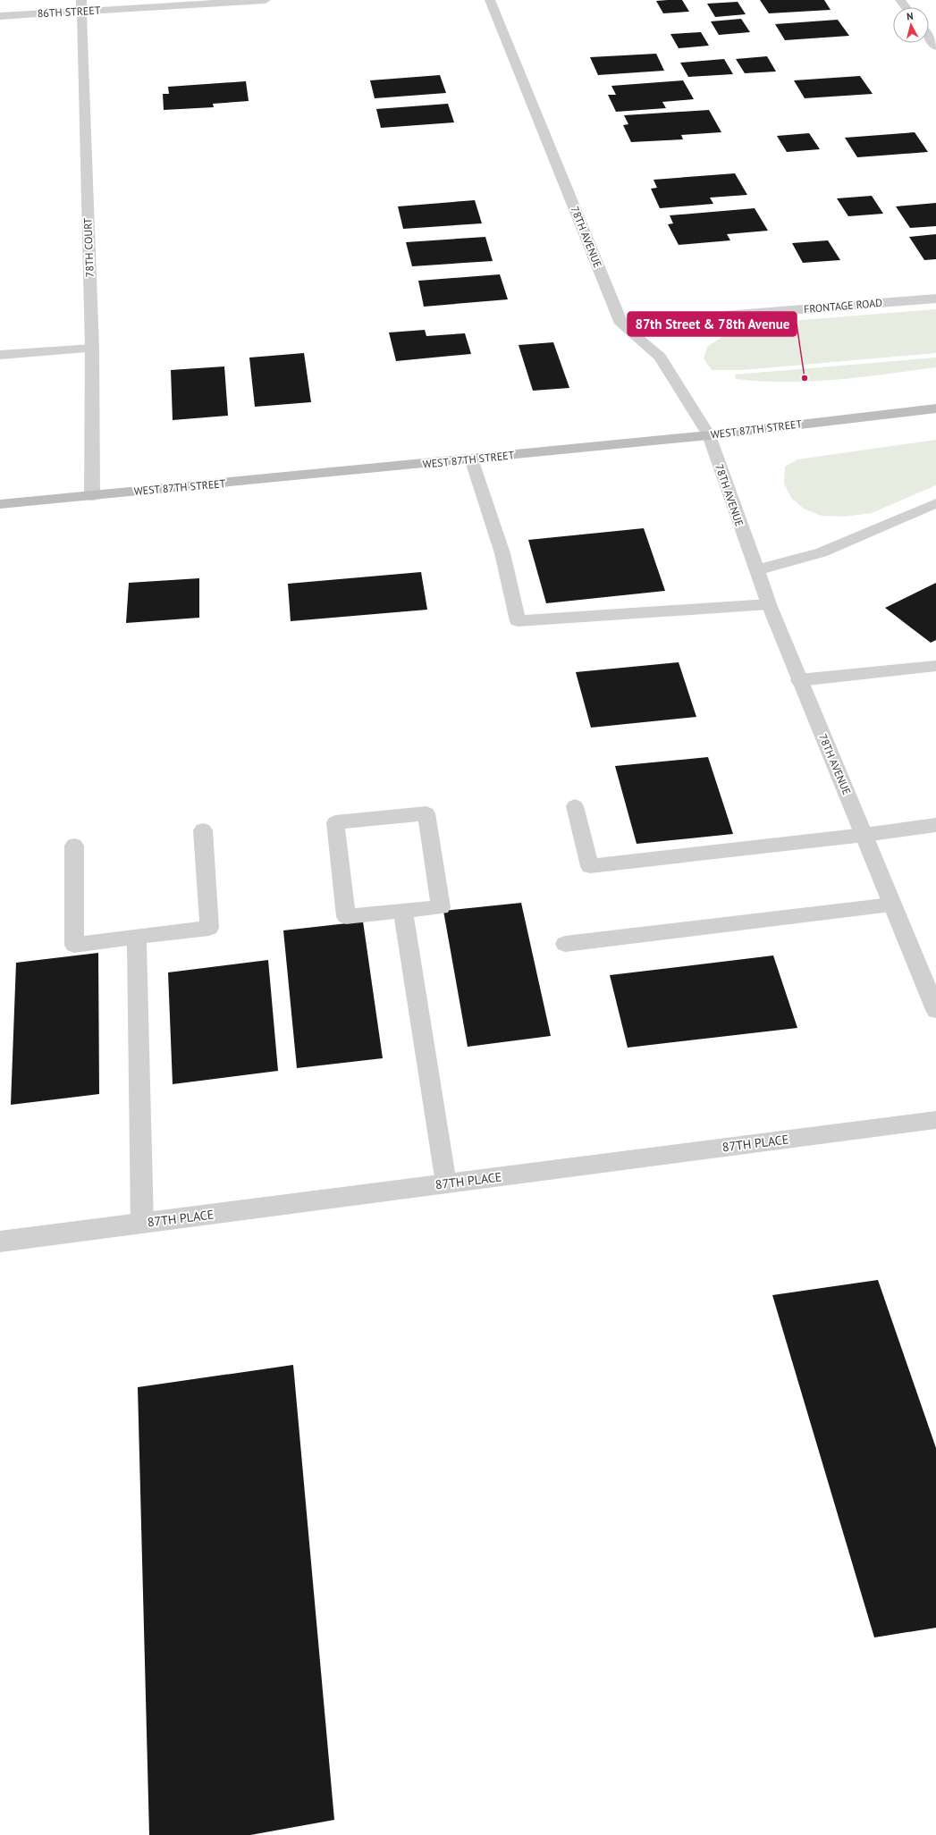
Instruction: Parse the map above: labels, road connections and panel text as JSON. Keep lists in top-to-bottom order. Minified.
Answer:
{"streets":{"main road":["WEST 87TH STREET"],"street":["86TH STREET","78TH AVENUE","78TH COURT","FRONTAGE ROAD","87TH PLACE"]},"crossings":[["86TH STREET","78TH COURT"],["78TH AVENUE","FRONTAGE ROAD"],["78TH AVENUE","WEST 87TH STREET"],["78TH COURT","WEST 87TH STREET"]],"places":["87th Street & 78th Avenue"],"north":"top"}
